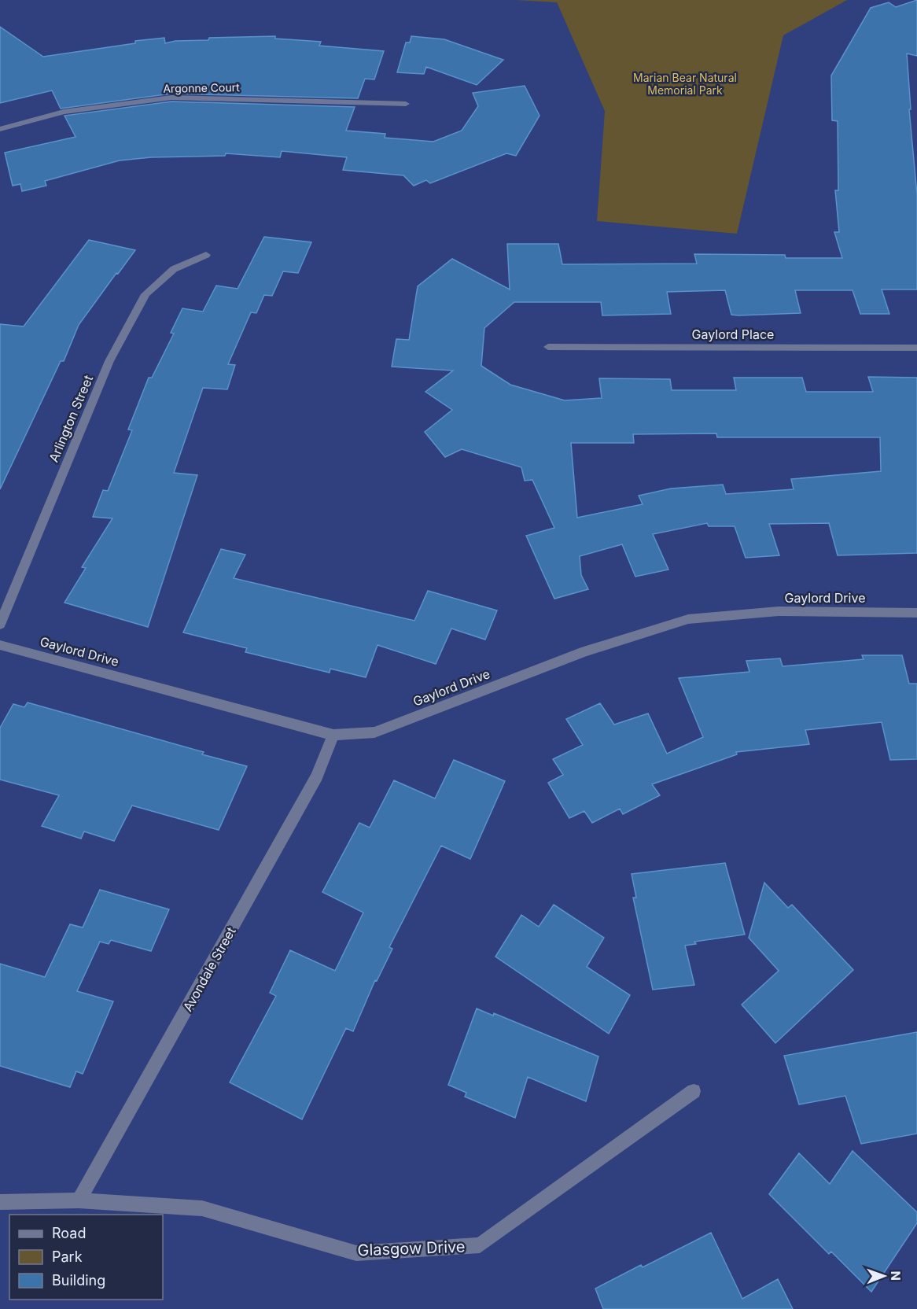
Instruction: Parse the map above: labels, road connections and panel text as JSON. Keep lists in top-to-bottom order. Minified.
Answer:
{"streets":{"street":["Argonne Court","Gaylord Place","Arlington Street","Gaylord Drive","Avondale Street","Glasgow Drive"]},"crossings":[["Gaylord Drive","Avondale Street"],["Avondale Street","Glasgow Drive"]],"parks":["Marian Bear Natural Memorial Park"],"legend":["Road","Park","Building"],"north":"right"}
